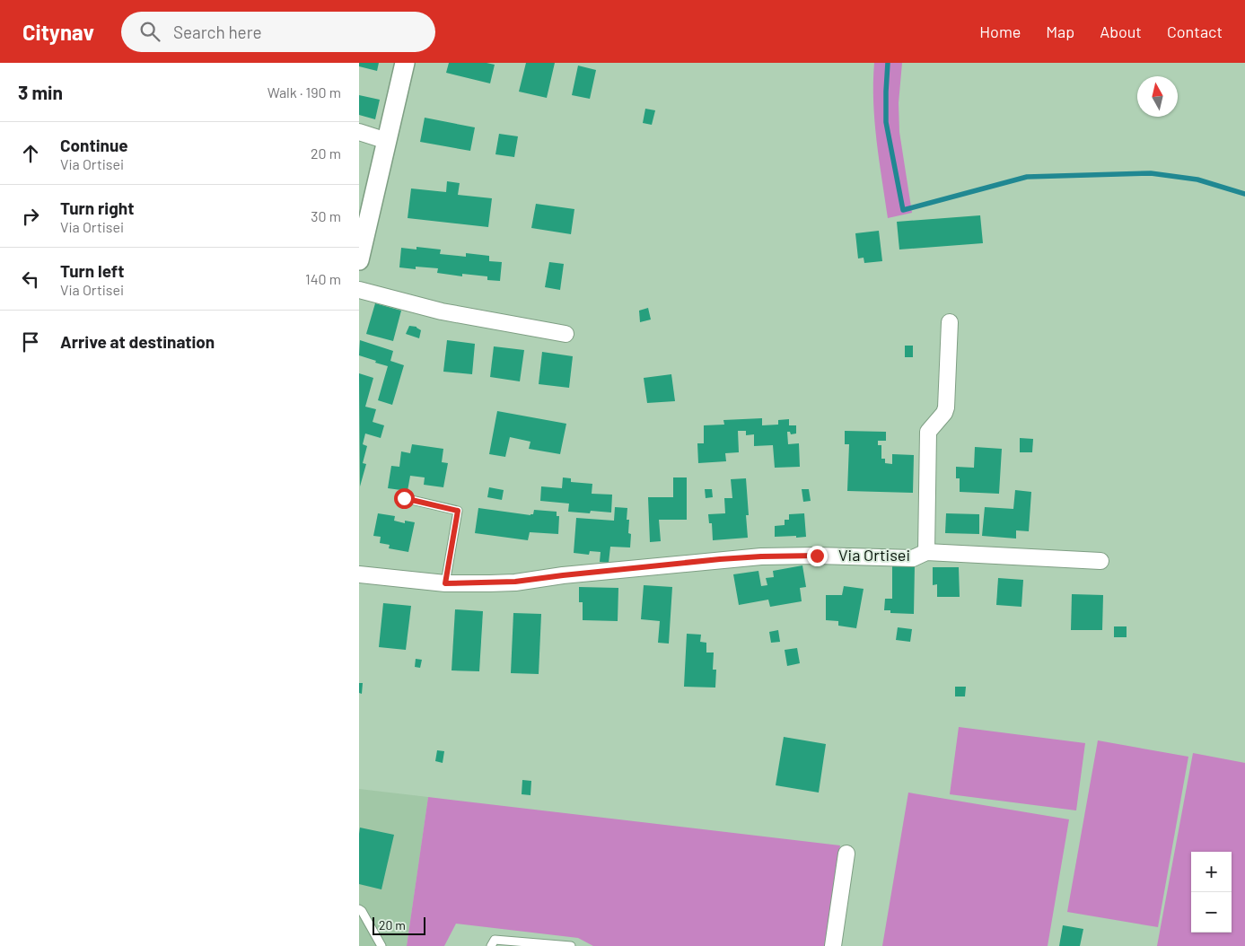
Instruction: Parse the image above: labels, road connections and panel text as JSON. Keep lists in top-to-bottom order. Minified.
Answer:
{"streets":{"street":["Via Ortisei"]},"scale_bar":"20 m","north":"top","page":{"header":"Citynav","search":"Search here","nav":["Home","Map","About","Contact"],"heading":["3 min","Walk · 190 m"],"list":[["Continue","Via Ortisei","20 m"],["Turn right","Via Ortisei","30 m"],["Turn left","Via Ortisei","140 m"],"Arrive at destination"],"map_buttons":["+","−"],"scale":"20 m"}}
